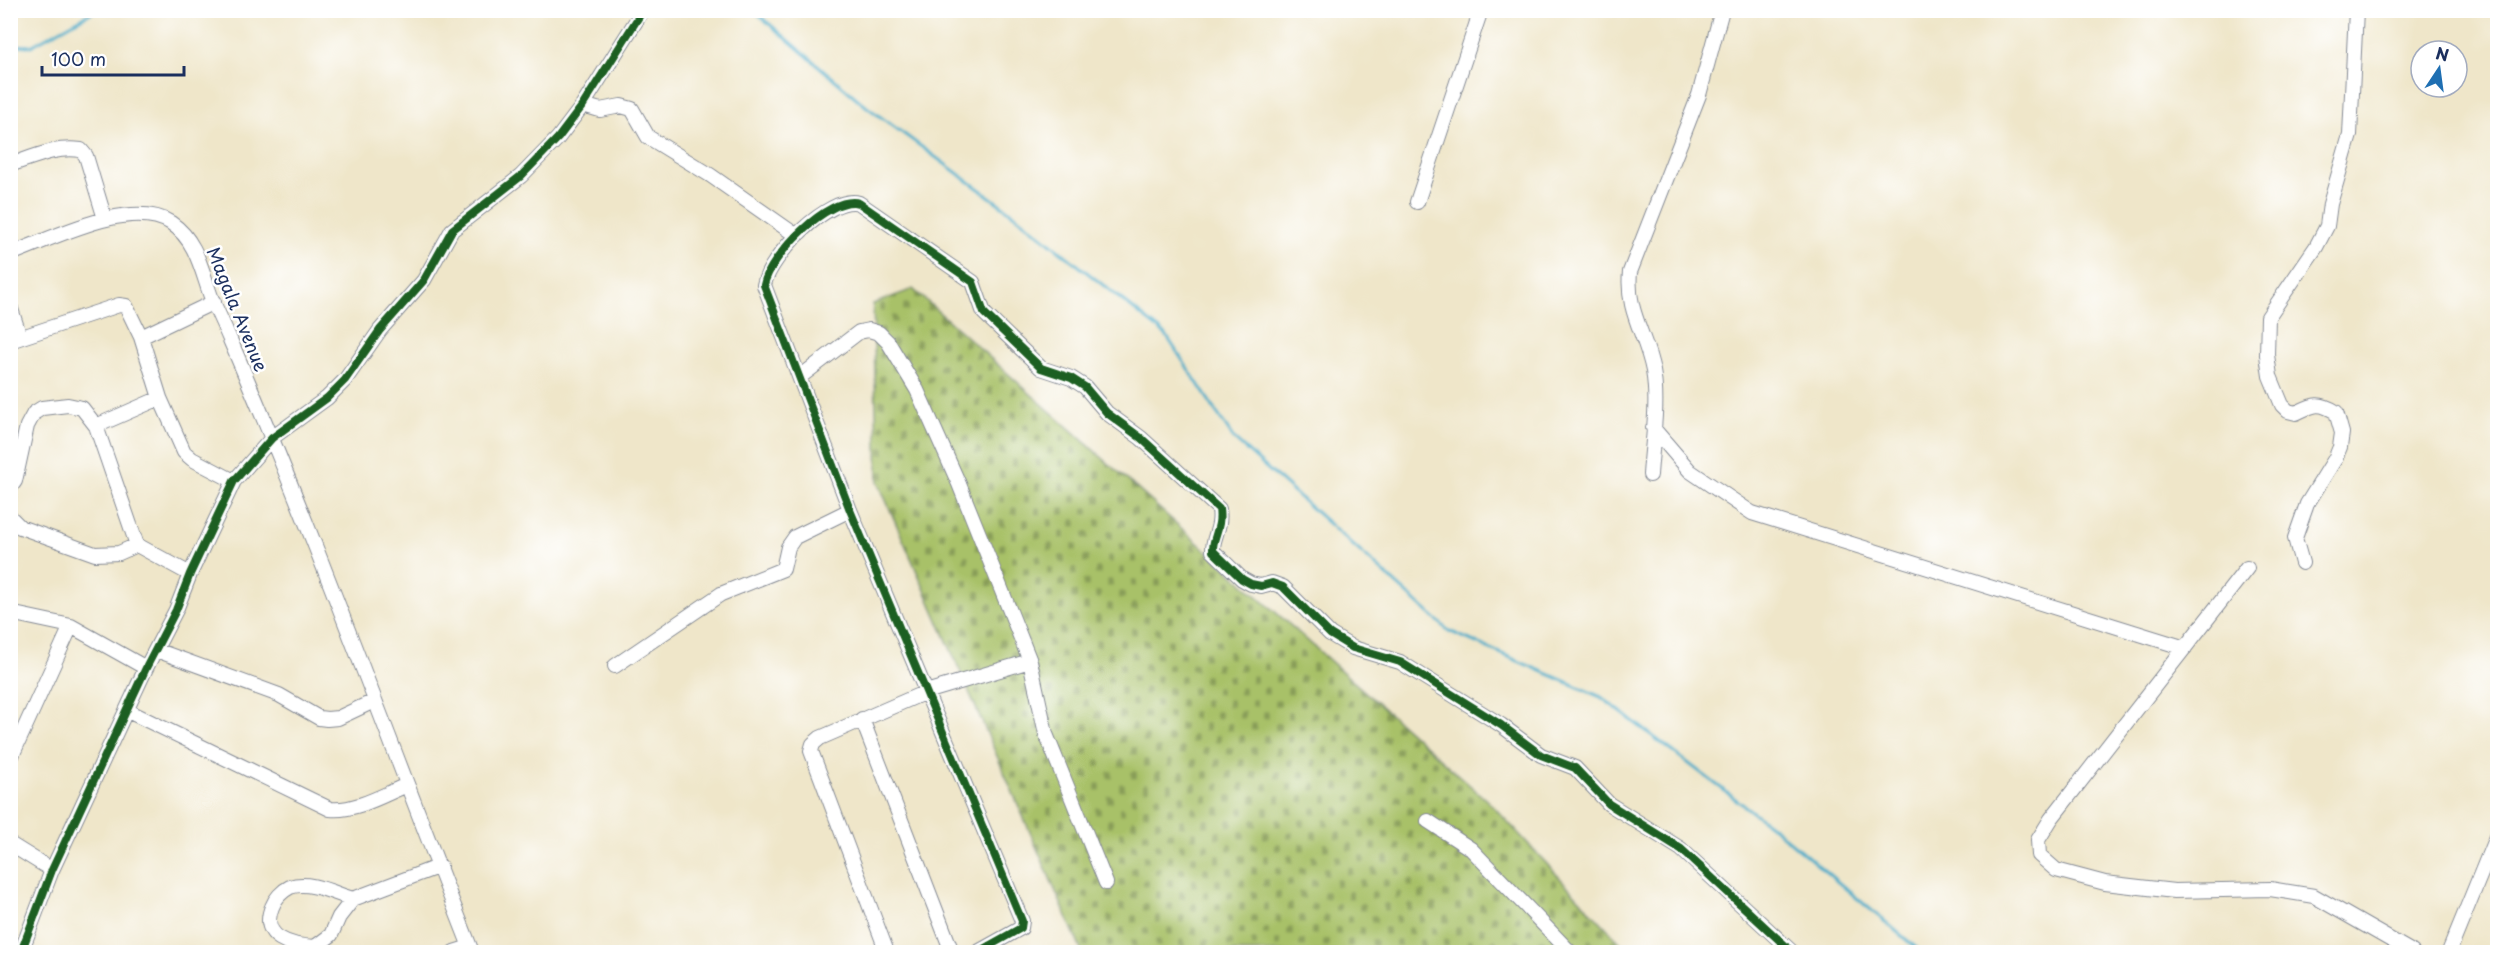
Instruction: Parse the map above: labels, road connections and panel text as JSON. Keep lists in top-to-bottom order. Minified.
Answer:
{"streets":{"street":["Magala Avenue"]},"scale_bar":"100 m","north":"top"}
